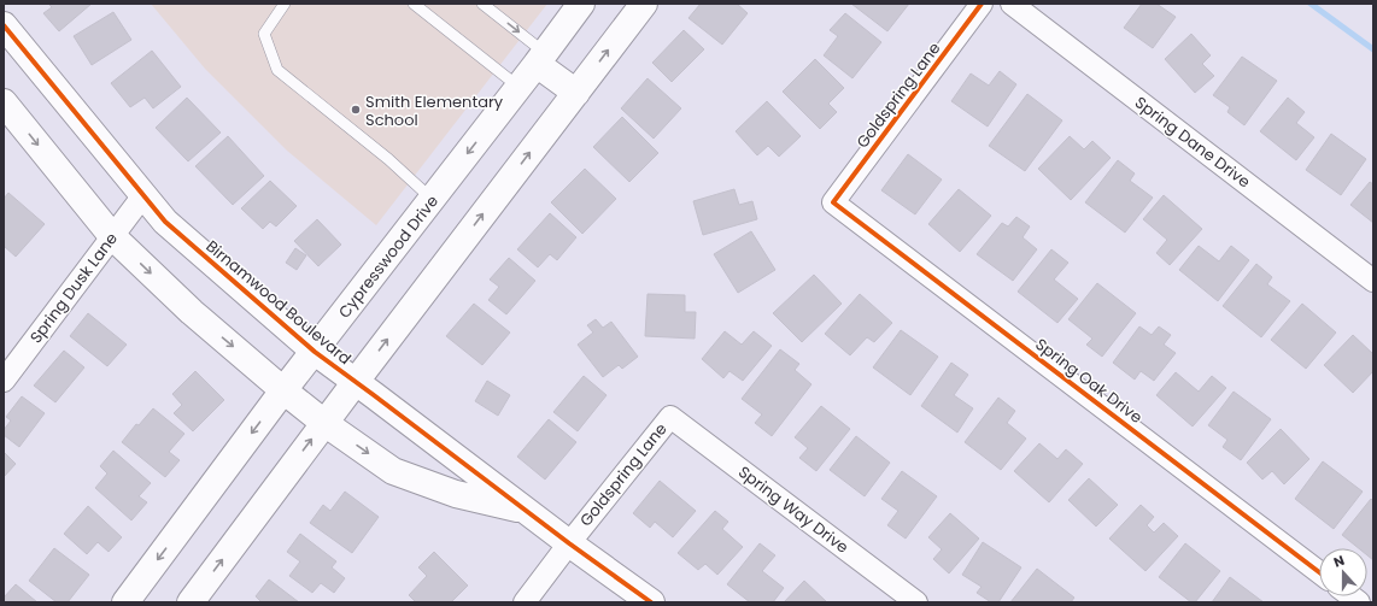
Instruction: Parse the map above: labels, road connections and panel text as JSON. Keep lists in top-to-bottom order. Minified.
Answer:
{"streets":{"street":["Goldspring Lane","Spring Dane Drive","Cypresswood Drive","Spring Dusk Lane","Birnamwood Boulevard","Spring Oak Drive","Spring Way Drive"]},"crossings":[["Goldspring Lane","Birnamwood Boulevard"],["Goldspring Lane","Spring Oak Drive"],["Goldspring Lane","Spring Way Drive"],["Cypresswood Drive","Birnamwood Boulevard"],["Spring Dusk Lane","Birnamwood Boulevard"]],"places":["Smith Elementary School"],"north":"top"}
